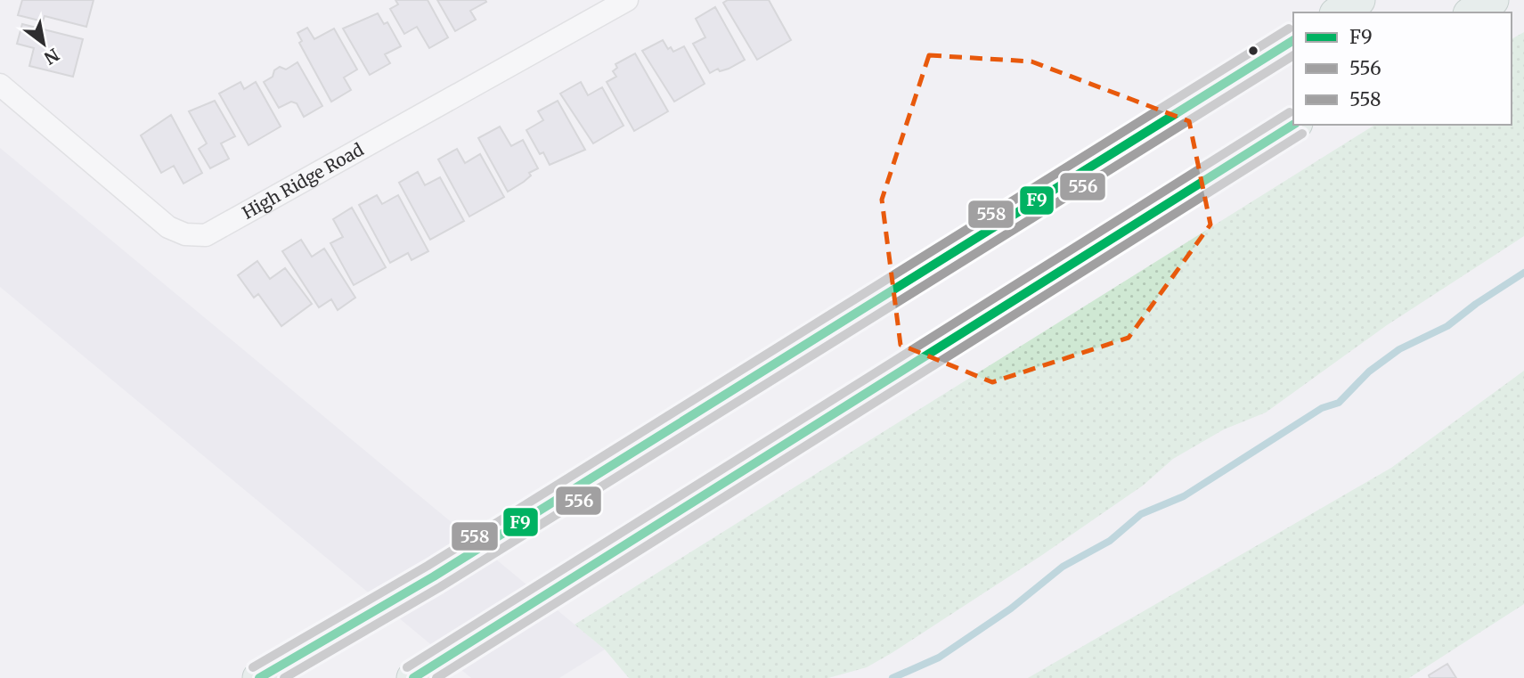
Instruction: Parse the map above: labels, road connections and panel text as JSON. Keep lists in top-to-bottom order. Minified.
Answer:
{"streets":{"street":["High Ridge Road"]},"lines":["transit line 558","transit line F9","transit line 556"],"legend":["F9","556","558"],"north":"bottom right"}
